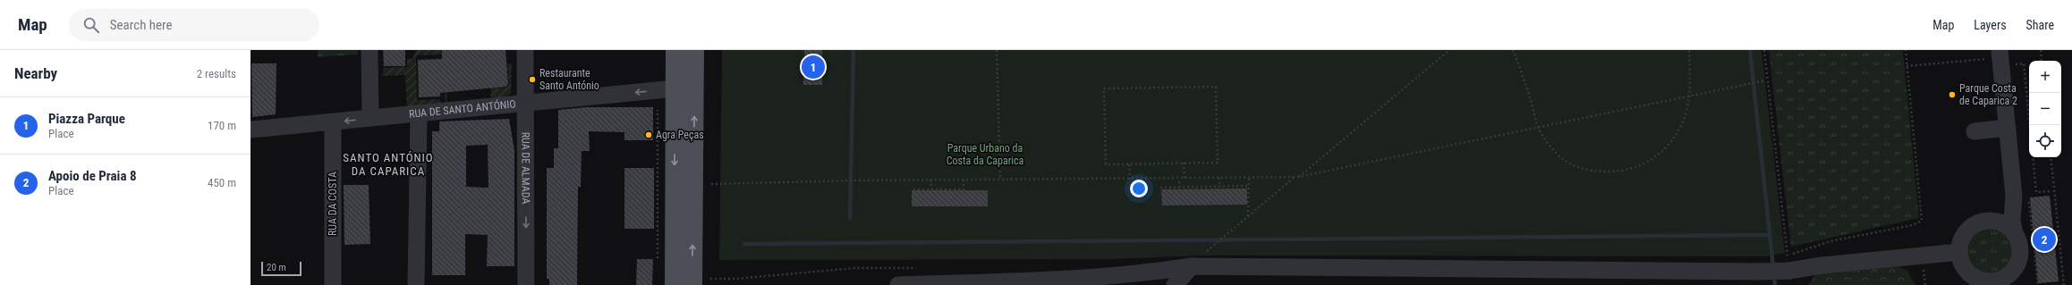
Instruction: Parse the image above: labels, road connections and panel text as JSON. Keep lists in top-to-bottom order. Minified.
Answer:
{"streets":{"street":["RUA DE SANTO ANTÓNIO","RUA DE ALMADA","RUA DA COSTA"]},"crossings":[["RUA DE SANTO ANTÓNIO","RUA DE ALMADA"],["RUA DE SANTO ANTÓNIO","RUA DA COSTA"]],"one_way":["RUA DE SANTO ANTÓNIO"],"districts":["SANTO ANTÓNIO DA CAPARICA"],"parks":["Parque Urbano da Costa da Caparica"],"places":["Restaurante Santo António","Parque Costa de Caparica 2","Agra Peças"],"scale_bar":"20 m","page":{"header":"Map","search":"Search here","nav":["Map","Layers","Share"],"heading":["Nearby","2 results"],"pins":["1","2"],"map_buttons":["+","−"],"list":[{"mark":"1","name":"Piazza Parque","note":"Place","value":"170 m"},{"mark":"2","name":"Apoio de Praia 8","note":"Place","value":"450 m"}],"scale":"20 m"}}
